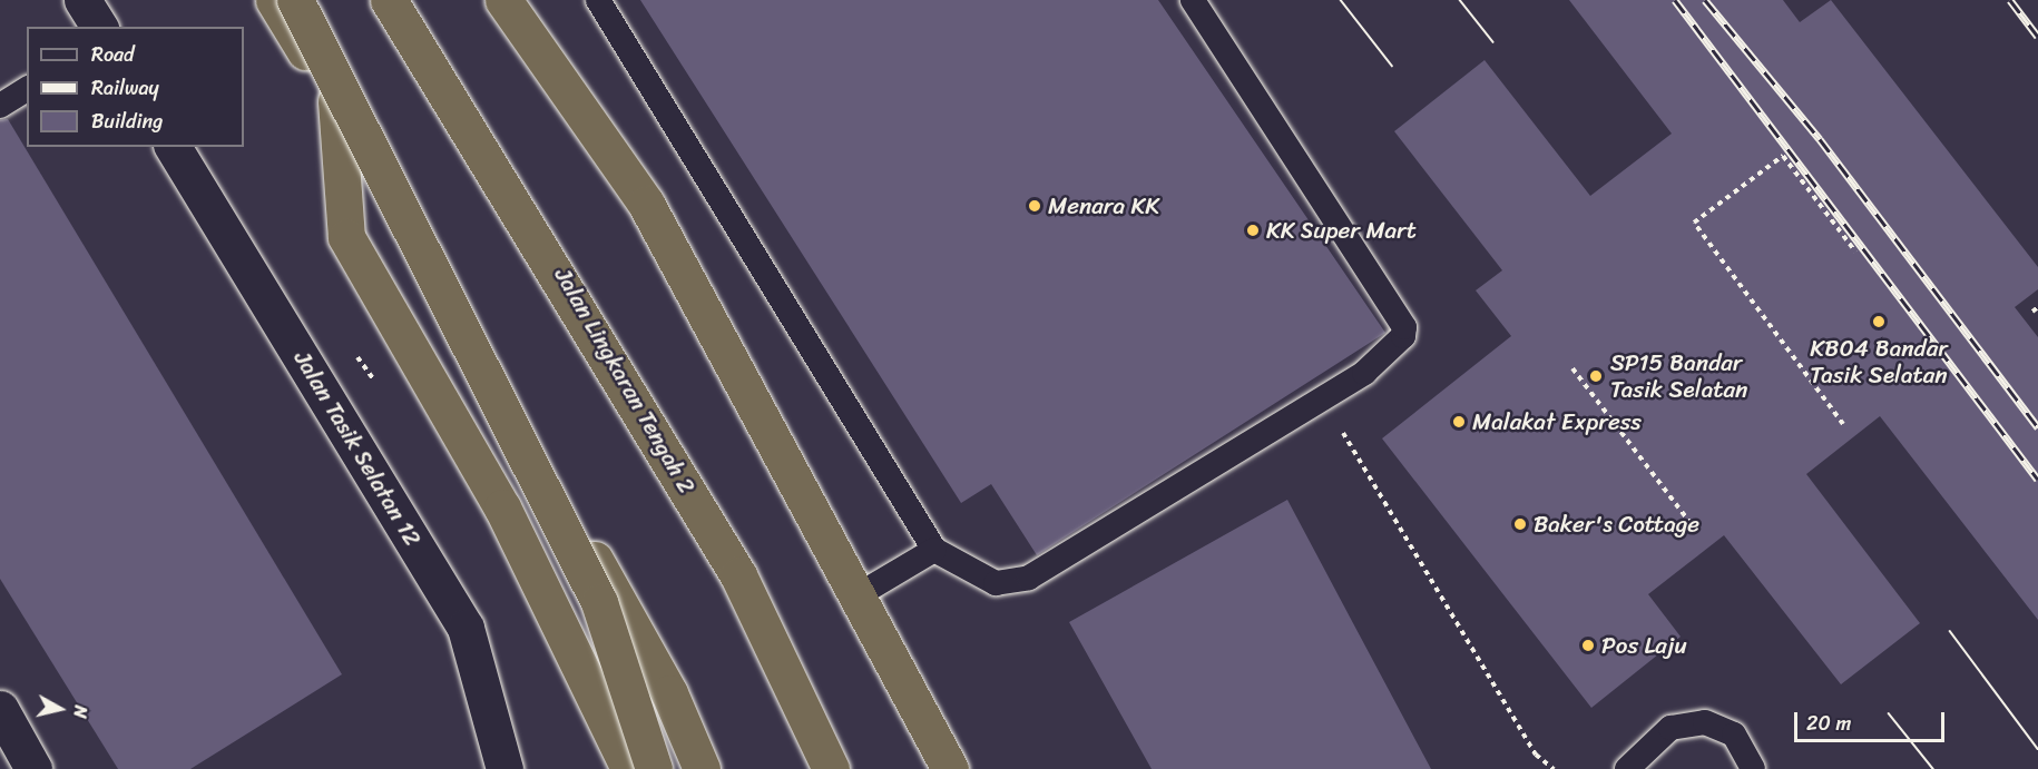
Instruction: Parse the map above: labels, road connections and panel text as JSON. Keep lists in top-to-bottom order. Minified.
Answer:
{"streets":{"highway":["Jalan Lingkaran Tengah 2"],"street":["Jalan Tasik Selatan 12"]},"places":["Menara KK","KK Super Mart","KB04 Bandar Tasik Selatan","SP15 Bandar Tasik Selatan","Malakat Express","Baker's Cottage","Pos Laju"],"legend":["Road","Railway","Building"],"scale_bar":"20 m","north":"right"}
